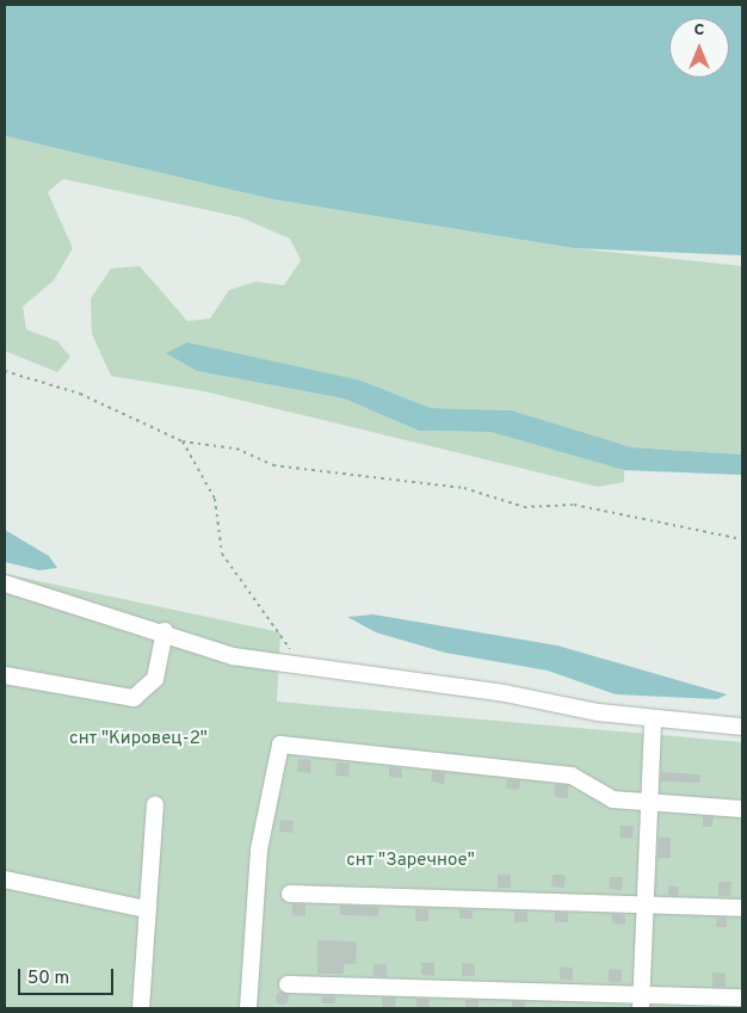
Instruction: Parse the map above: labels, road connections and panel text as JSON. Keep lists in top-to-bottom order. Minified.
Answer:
{"parks":["снт \"Кировец-2\"","снт \"Заречное\""],"scale_bar":"50 m","north":"top"}
